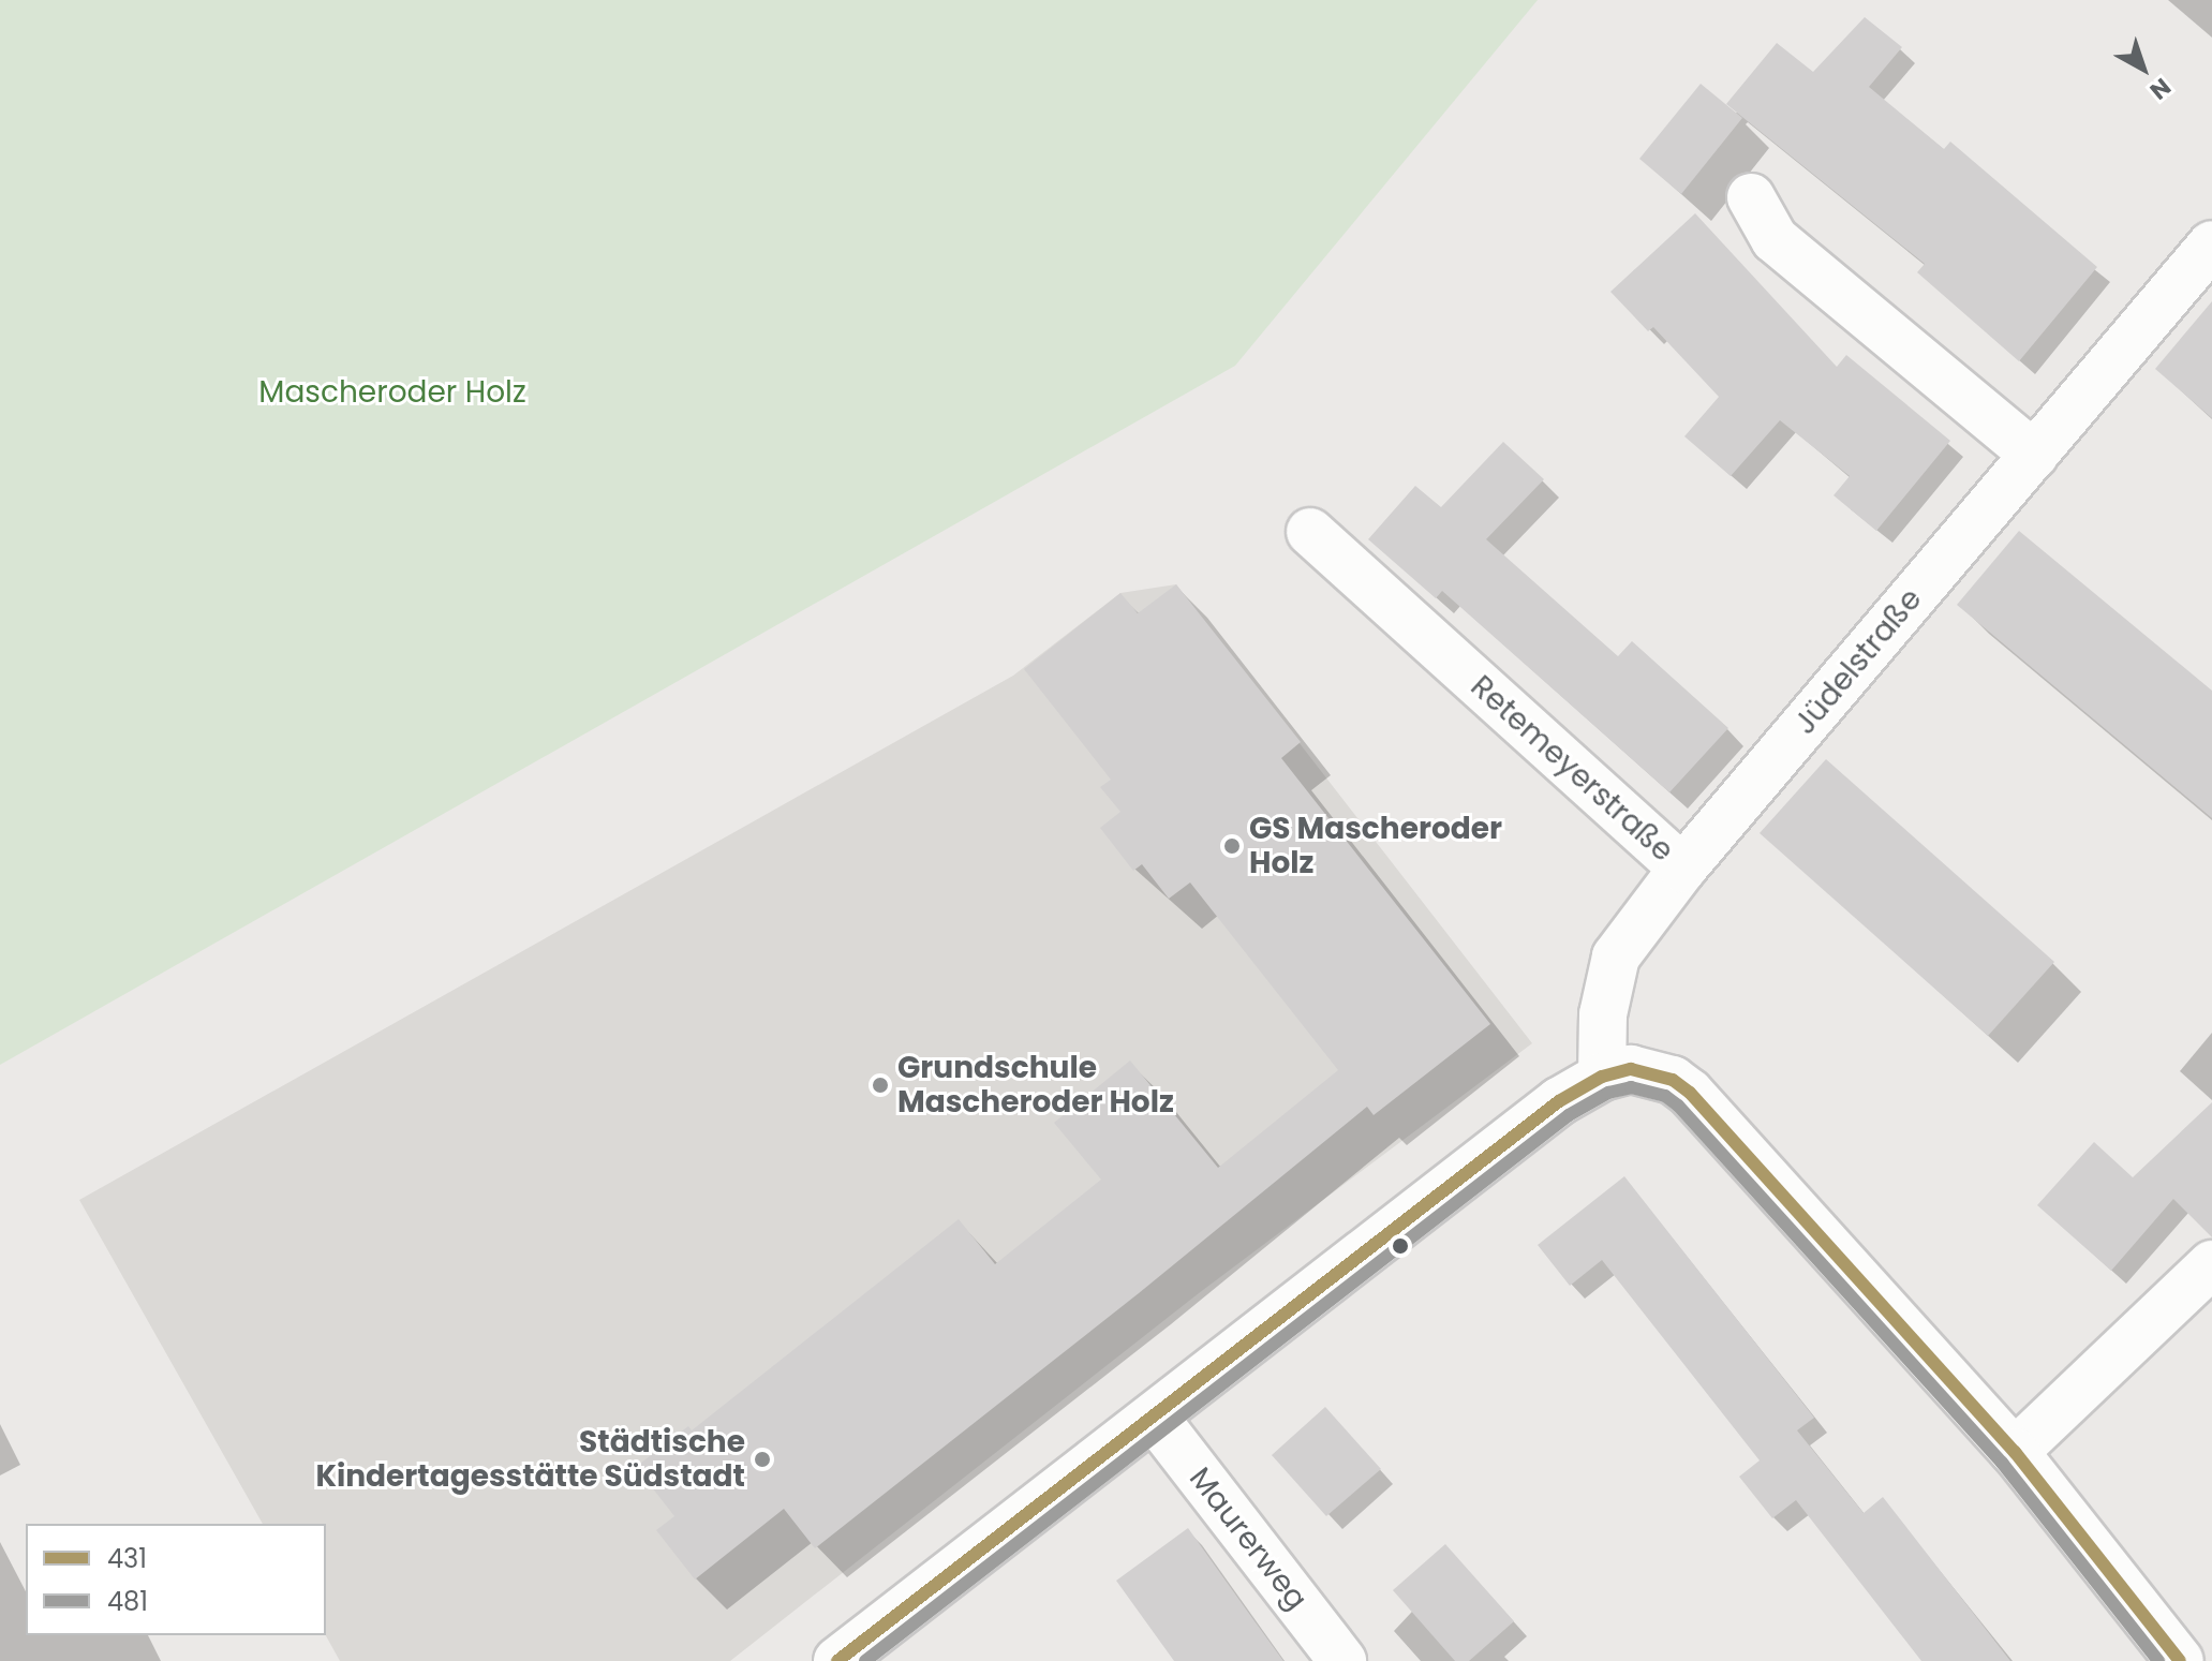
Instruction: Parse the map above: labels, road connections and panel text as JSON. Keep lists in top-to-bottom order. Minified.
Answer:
{"streets":{"street":["Jüdelstraße","Retemeyerstraße","Maurerweg"]},"crossings":[["Jüdelstraße","Retemeyerstraße"]],"parks":["Mascheroder Holz"],"places":["GS Mascheroder Holz","Grundschule Mascheroder Holz","Städtische Kindertagesstätte Südstadt"],"lines":["transit line 431","transit line 481"],"legend":["431","481"],"north":"bottom right"}
